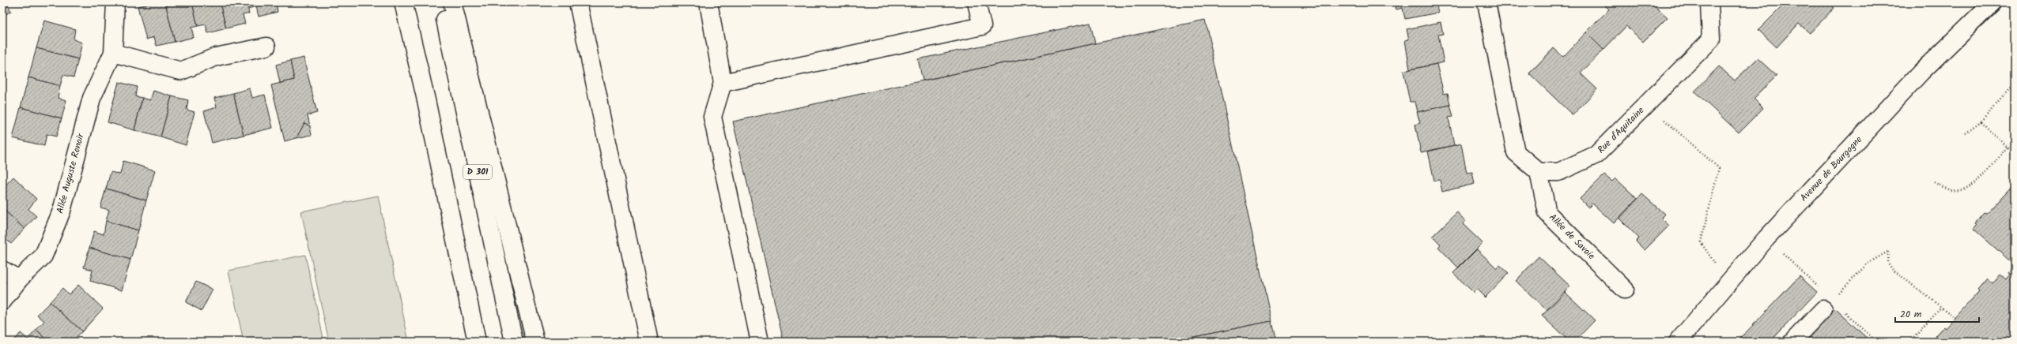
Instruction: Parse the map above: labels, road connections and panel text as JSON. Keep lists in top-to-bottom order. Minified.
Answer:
{"streets":{"main road":["Rue d'Aquitaine","Avenue de Bourgogne","D 301","Allée Auguste Renoir","Allée de Savoie"]},"crossings":[["Rue d'Aquitaine","Allée de Savoie"]],"scale_bar":"20 m"}
